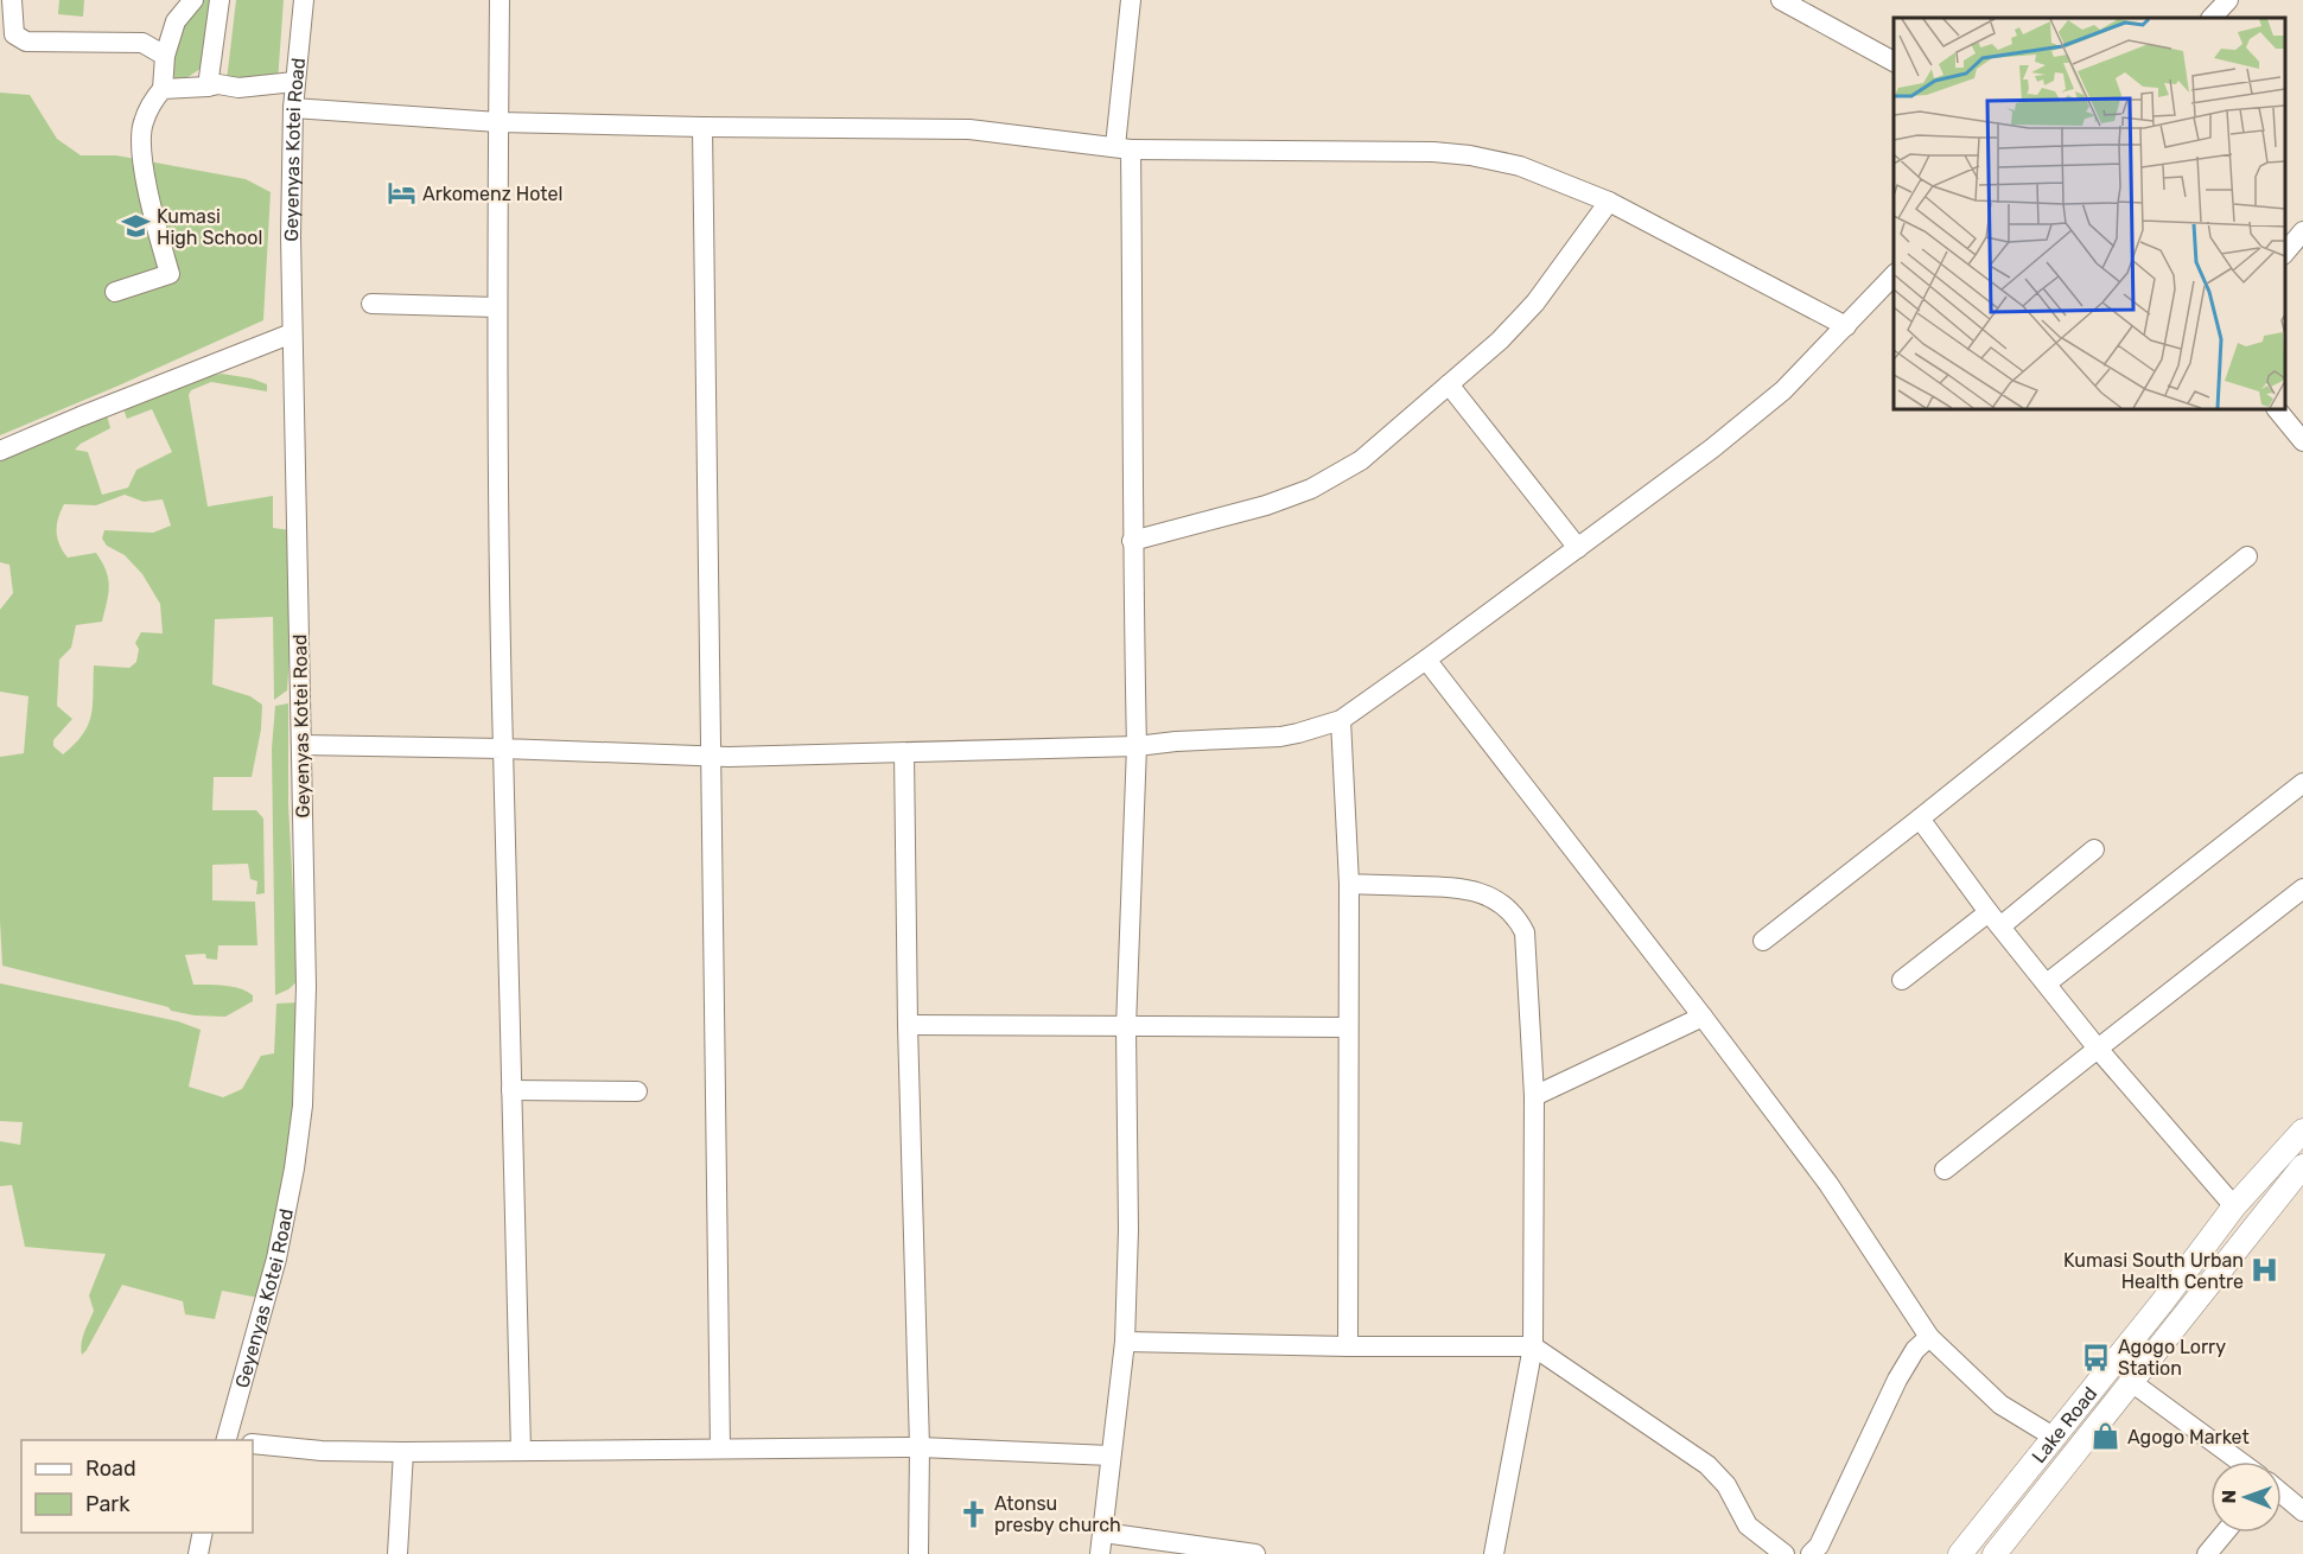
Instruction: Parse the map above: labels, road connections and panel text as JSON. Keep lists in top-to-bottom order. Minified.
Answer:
{"streets":{"main road":["Lake Road"],"street":["Geyenyas Kotei Road"]},"places":{"hotel":["Arkomenz Hotel"],"school or university":["Kumasi High School"],"hospital":["Kumasi South Urban Health Centre"],"bus stop":["Agogo Lorry Station"],"shop":["Agogo Market"],"church":["Atonsu presby church"]},"legend":["Road","Park"],"north":"left"}
